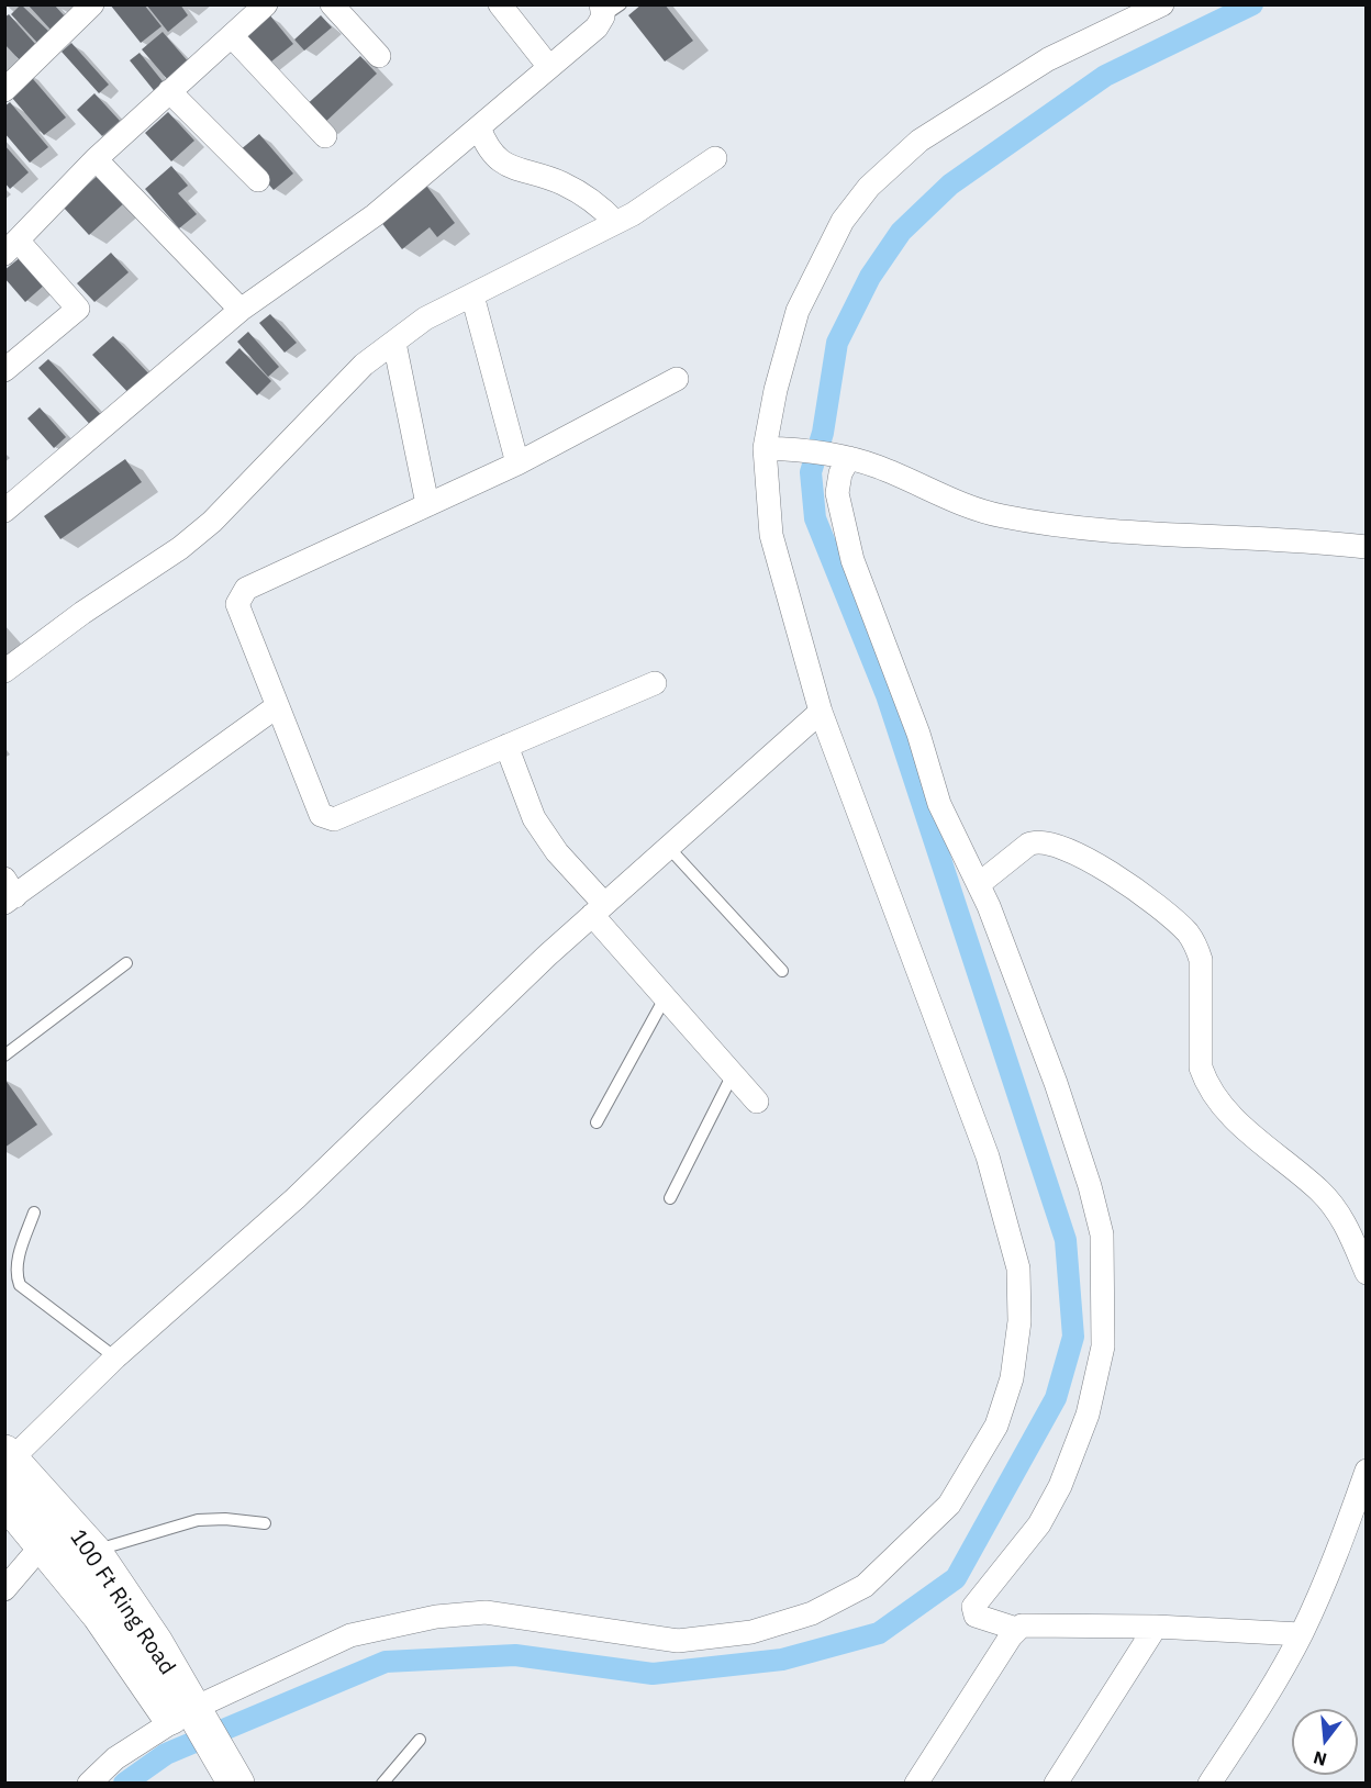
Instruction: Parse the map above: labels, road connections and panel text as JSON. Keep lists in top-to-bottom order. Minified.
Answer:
{"streets":{"main road":["100 Ft Ring Road"]},"north":"bottom"}
